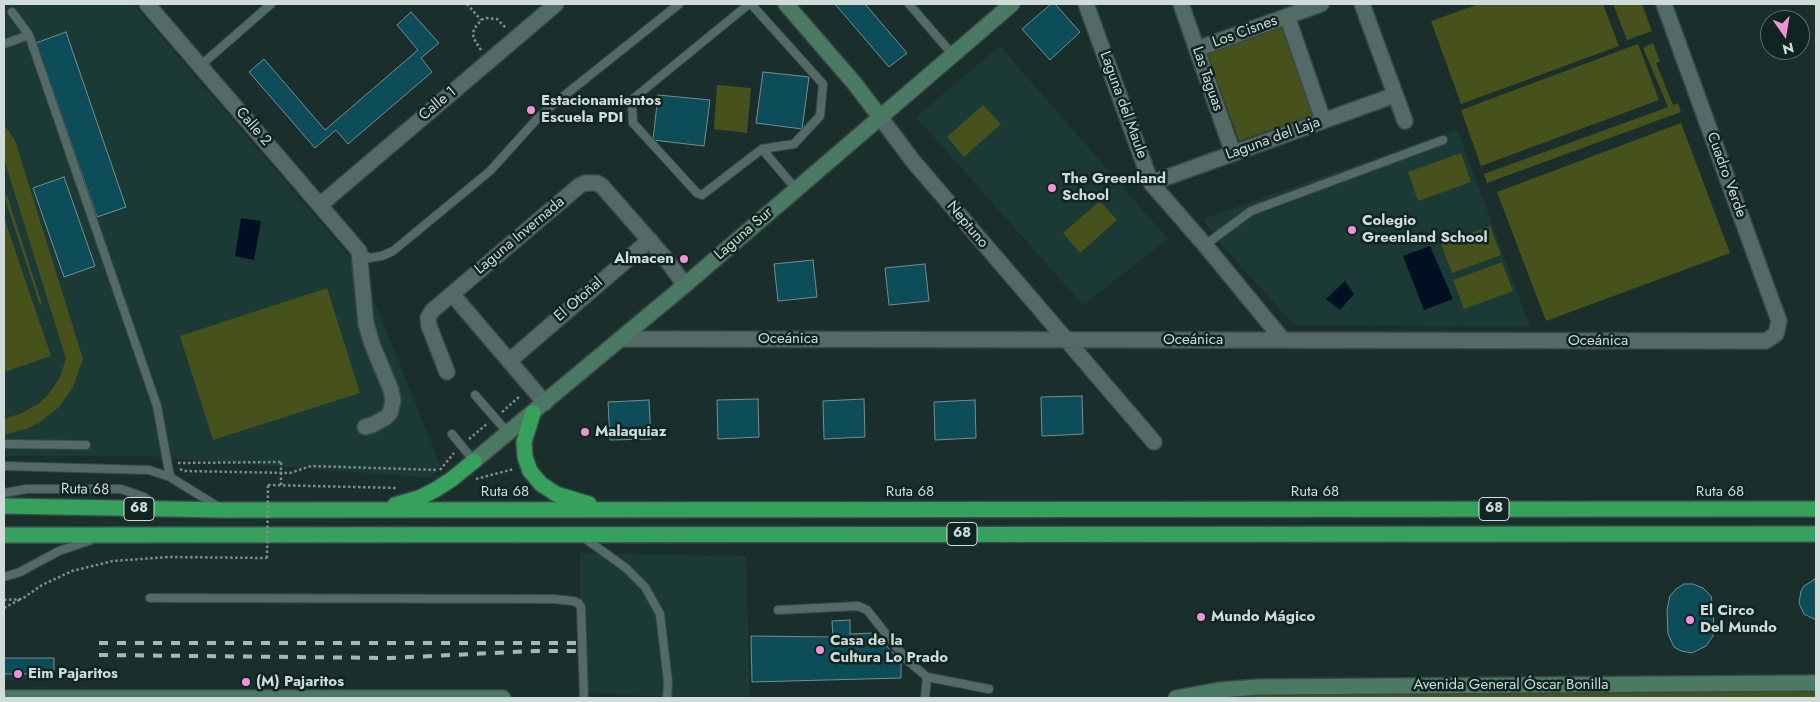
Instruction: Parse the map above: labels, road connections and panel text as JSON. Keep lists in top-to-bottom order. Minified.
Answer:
{"streets":{"highway":["Ruta 68","68"],"main road":["Neptuno","Laguna Sur","Avenida General Óscar Bonilla"],"street":["Los Cisnes","Las Taguas","Calle 1","Laguna del Maule","Calle 2","Laguna del Laja","Cuadro Verde","Laguna Invernada","El Otoñal","Oceánica"]},"crossings":[["Los Cisnes","Las Taguas"],["Las Taguas","Laguna del Laja"],["Calle 1","Calle 2"],["Laguna del Maule","Laguna del Laja"],["Laguna del Maule","Oceánica"],["Cuadro Verde","Oceánica"],["Neptuno","Laguna Sur"],["Neptuno","Oceánica"],["Laguna Sur","Laguna Invernada"],["Laguna Sur","Oceánica"],["Laguna Invernada","El Otoñal"]],"places":["Estacionamientos Escuela PDI","The Greenland School","Colegio Greenland School","Almacen","Malaquiaz","Mundo Mágico","El Circo Del Mundo","Casa de la Cultura Lo Prado","Eim Pajaritos","(M) Pajaritos"],"north":"bottom"}
